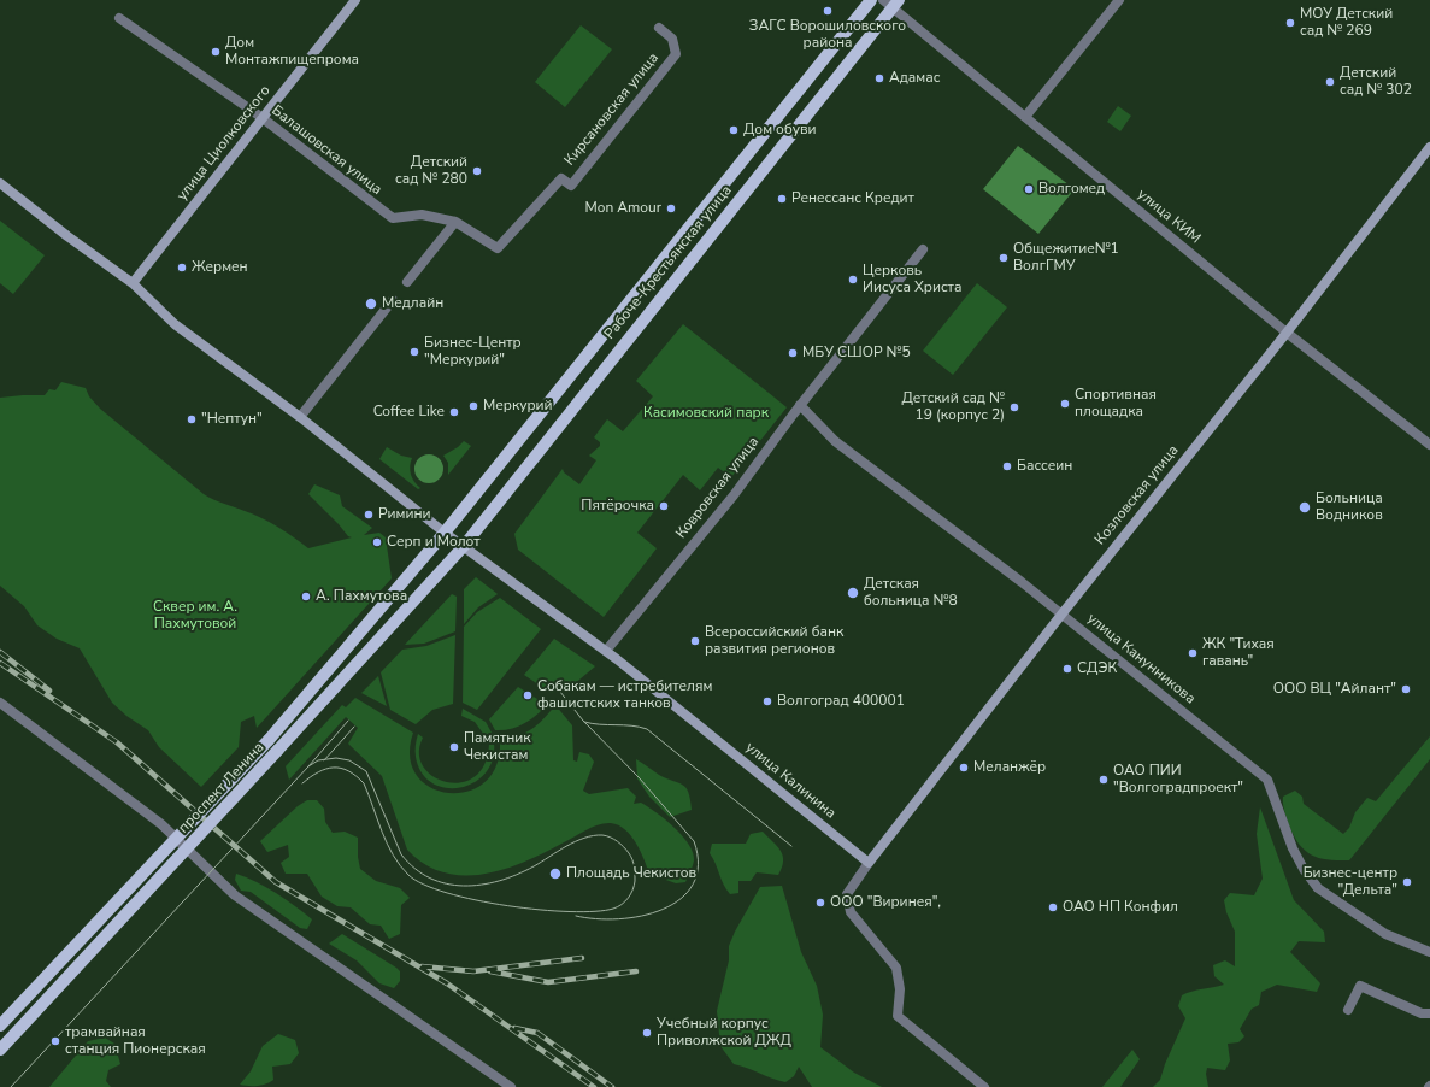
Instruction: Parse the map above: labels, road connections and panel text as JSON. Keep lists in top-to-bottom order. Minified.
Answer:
{"streets":{"main road":["Рабоче-Крестьянская улица","проспект Ленина"],"street":["Кирсановская улица","улица Циолковского","Балашовская улица","улица КИМ","Ковровская улица","Козловская улица","улица Канунникова","улица Калинина"]},"crossings":[["Кирсановская улица","Балашовская улица"],["улица Циолковского","Балашовская улица"],["улица Циолковского","улица Калинина"],["улица КИМ","Рабоче-Крестьянская улица"],["улица КИМ","Козловская улица"],["Рабоче-Крестьянская улица","улица Калинина"],["Рабоче-Крестьянская улица","проспект Ленина"],["Ковровская улица","улица Канунникова"],["Ковровская улица","улица Калинина"],["Козловская улица","улица Канунникова"],["Козловская улица","улица Калинина"],["улица Калинина","проспект Ленина"]],"parks":["Касимовский парк","Сквер им. А. Пахмутовой"],"places":["ЗАГС Ворошиловского района","МОУ Детский сад № 269","Дом Монтажпищепрома","Адамас","Детский сад № 302","Дом обуви","Детский сад № 280","Волгомед","Ренессанс Кредит","Mon Amour","Общежитие№1 ВолгГМУ","Жермен","Церковь Иисуса Христа","Медлайн","Бизнес-Центр \"Меркурий\"","МБУ СШОР №5","Спортивная площадка","Меркурий","Детский сад № 19 (корпус 2)","Coffee Like","\"Нептун\"","Бассеин","Пятёрочка","Больница Водников","Римини","Серп и Молот","Детская больница №8","А. Пахмутова","Всероссийский банк развития регионов","ЖК \"Тихая гавань\"","СДЭК","ООО ВЦ \"Айлант\"","Собакам — истребителям фашистских танков","Волгоград 400001","Памятник Чекистам","Меланжёр","ОАО ПИИ \"Волгоградпроект\"","Площадь Чекистов","Бизнес-центр \"Дельта\"","ООО \"Виринея\",","ОАО НП Конфил","Учебный корпус Приволжской ДЖД","трамвайная станция Пионерская"]}
